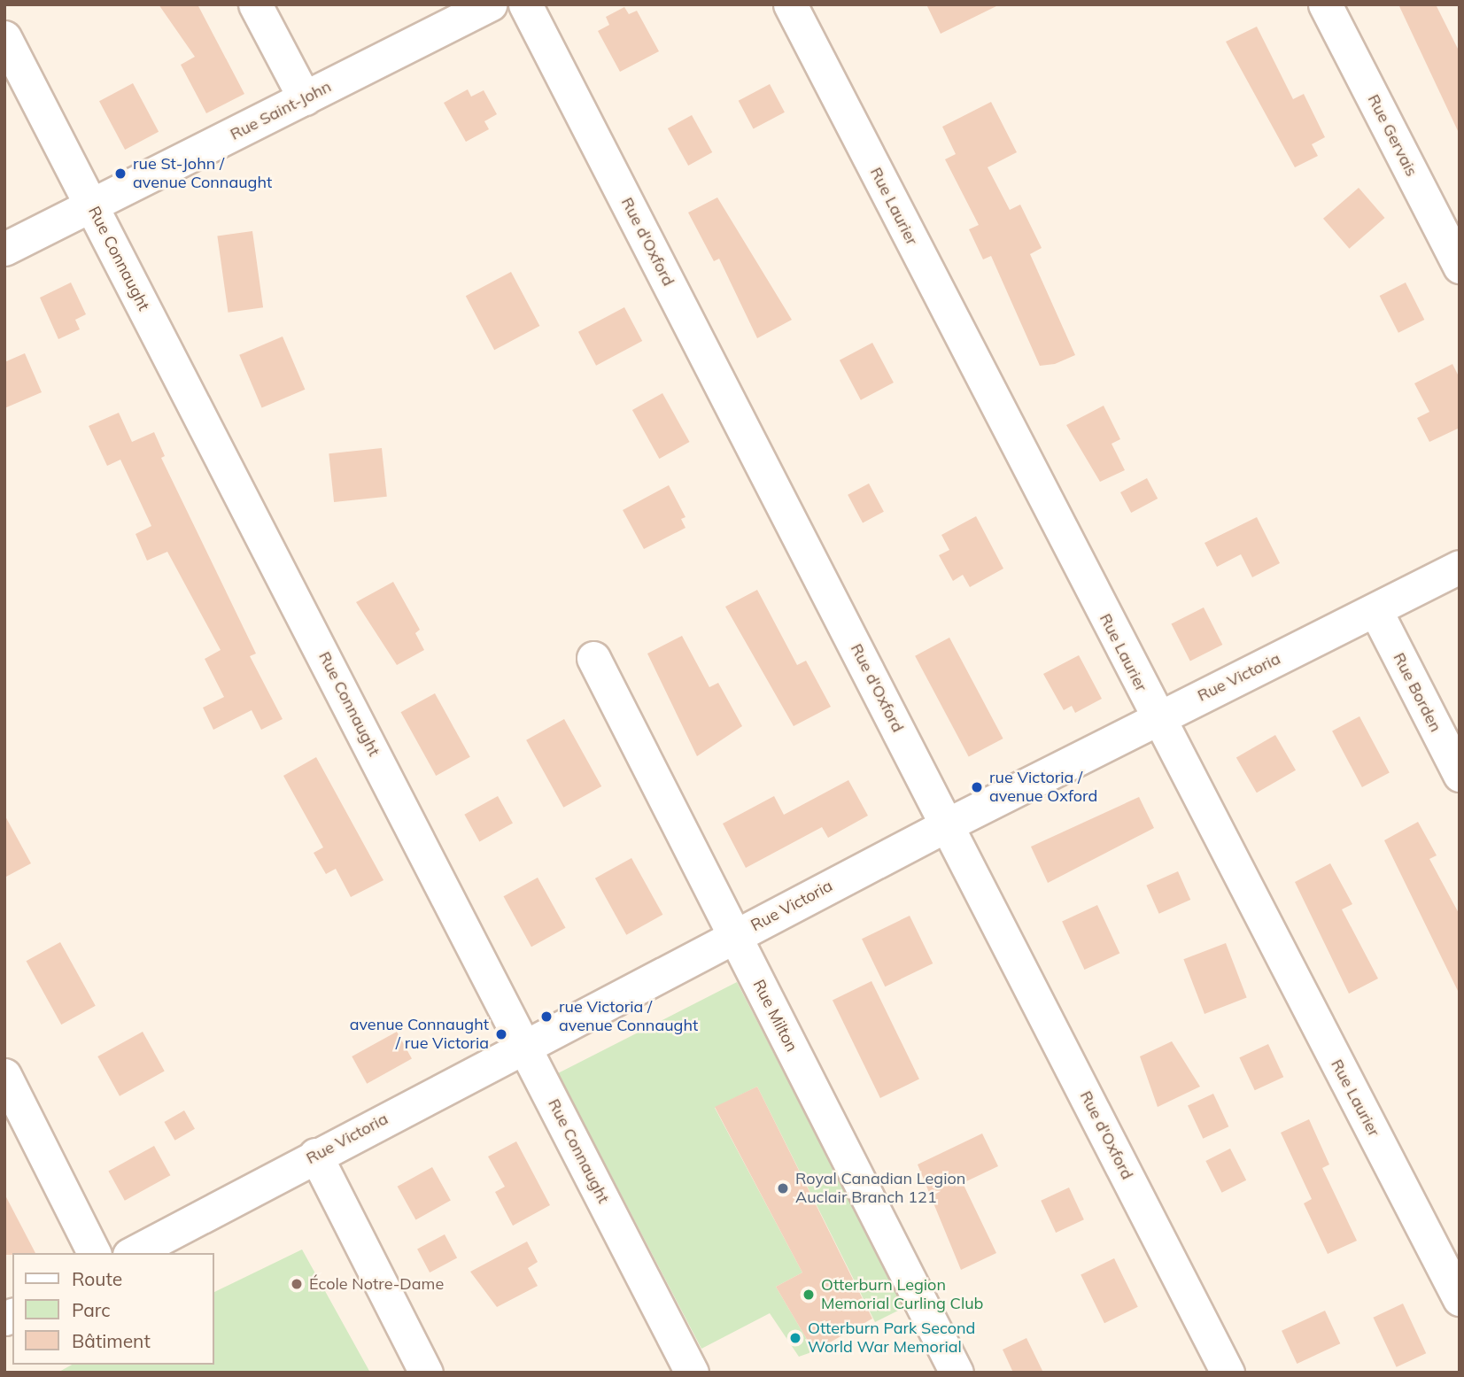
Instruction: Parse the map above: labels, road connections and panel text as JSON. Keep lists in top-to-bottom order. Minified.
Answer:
{"streets":{"street":["Rue Saint-John","Rue Gervais","Rue Laurier","Rue d'Oxford","Rue Connaught","Rue Victoria","Rue Borden","Rue Milton"]},"crossings":[["Rue Saint-John","Rue Connaught"],["Rue Laurier","Rue Victoria"],["Rue d'Oxford","Rue Victoria"],["Rue Connaught","Rue Victoria"],["Rue Victoria","Rue Borden"],["Rue Victoria","Rue Milton"]],"places":["rue St-John / avenue Connaught","rue Victoria / avenue Oxford","rue Victoria / avenue Connaught","avenue Connaught / rue Victoria","Royal Canadian Legion Auclair Branch 121","École Notre-Dame","Otterburn Legion Memorial Curling Club","Otterburn Park Second World War Memorial"],"legend":["Route","Parc","Bâtiment"]}
